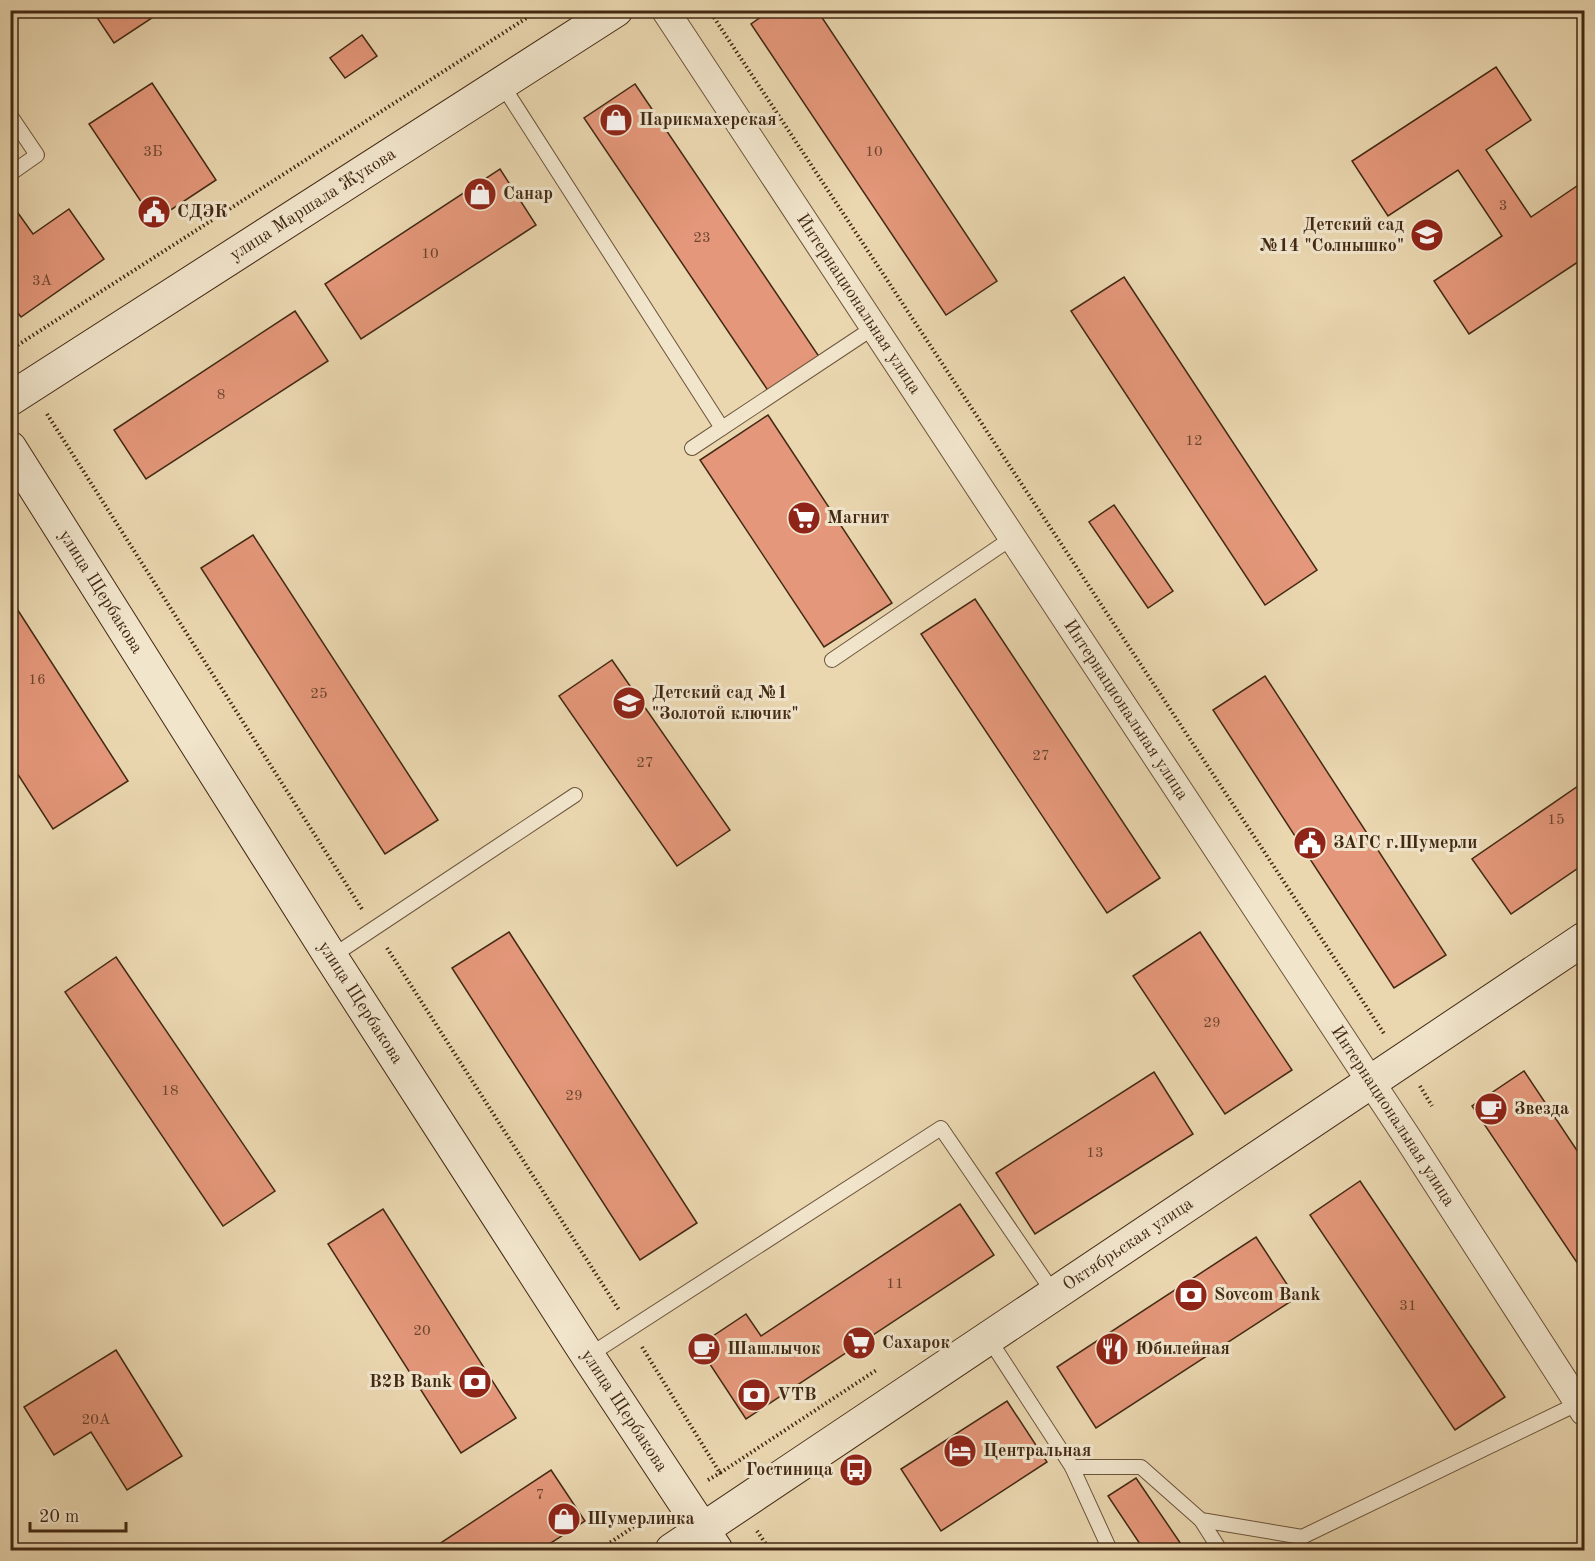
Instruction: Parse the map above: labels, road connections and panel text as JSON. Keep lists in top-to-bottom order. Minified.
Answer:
{"streets":{"main road":["улица Маршала Жукова","улица Щербакова","Октябрьская улица"],"street":["Интернациональная улица"]},"crossings":[["Интернациональная улица","Октябрьская улица"],["улица Щербакова","Октябрьская улица"]],"places":{"shop":["Парикмахерская","Санар","Шумерлинка"],"public building":["СДЭК","ЗАГС г.Шумерли"],"school or university":["Детский сад №14 \"Солнышко\"","Детский сад №1 \"Золотой ключик\""],"supermarket":["Магнит","Сахарок"],"cafe":["Звезда","Шашлычок"],"bank":["Sovcom Bank","B2B Bank","VTB"],"restaurant":["Юбилейная"],"hotel":["Центральная"],"bus stop":["Гостиница"]},"house_numbers":["3Б","10","3","23","10","3А","8","12","16","25","27","27","15","29","18","29","13","11","31","20","20А","7"],"scale_bar":"20 m"}
